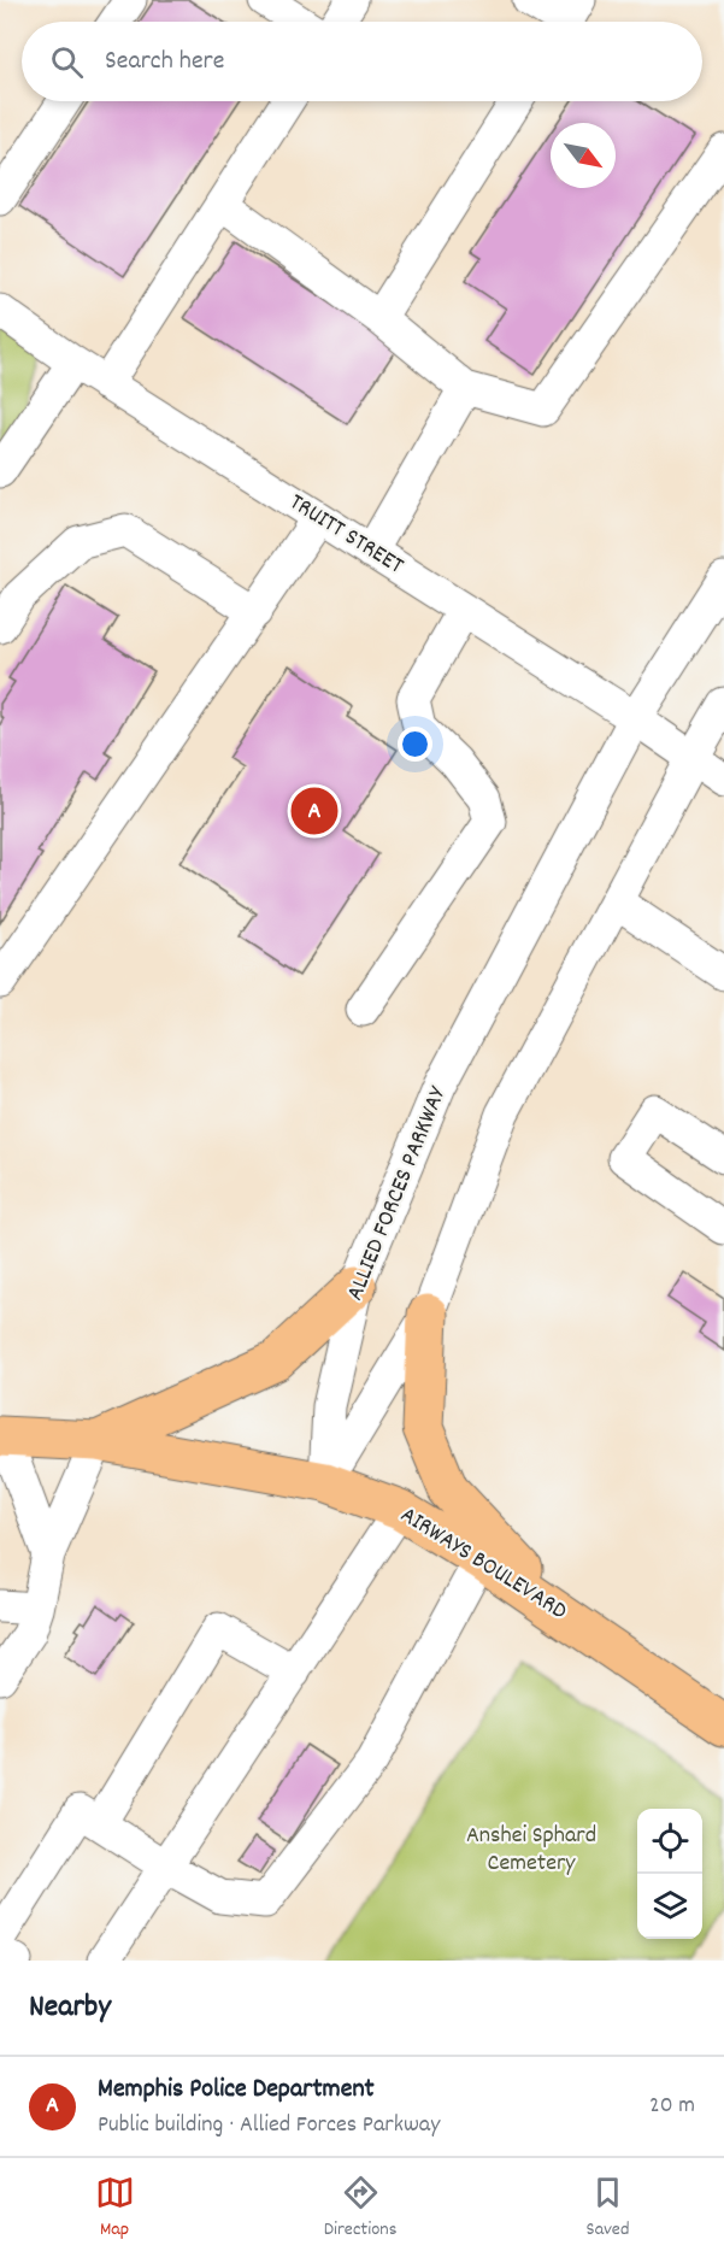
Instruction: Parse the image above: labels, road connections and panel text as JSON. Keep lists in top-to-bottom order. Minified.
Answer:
{"streets":{"main road":["AIRWAYS BOULEVARD"],"street":["TRUITT STREET","ALLIED FORCES PARKWAY"]},"crossings":[["TRUITT STREET","ALLIED FORCES PARKWAY"],["ALLIED FORCES PARKWAY","AIRWAYS BOULEVARD"]],"parks":["Anshei Sphard Cemetery"],"north":"bottom right","page":{"search":"Search here","pins":"A","heading":"Nearby","list":[{"mark":"A","name":"Memphis Police Department","note":"Public building · Allied Forces Parkway","value":"20 m"}],"nav":["Map","Directions","Saved"]}}
